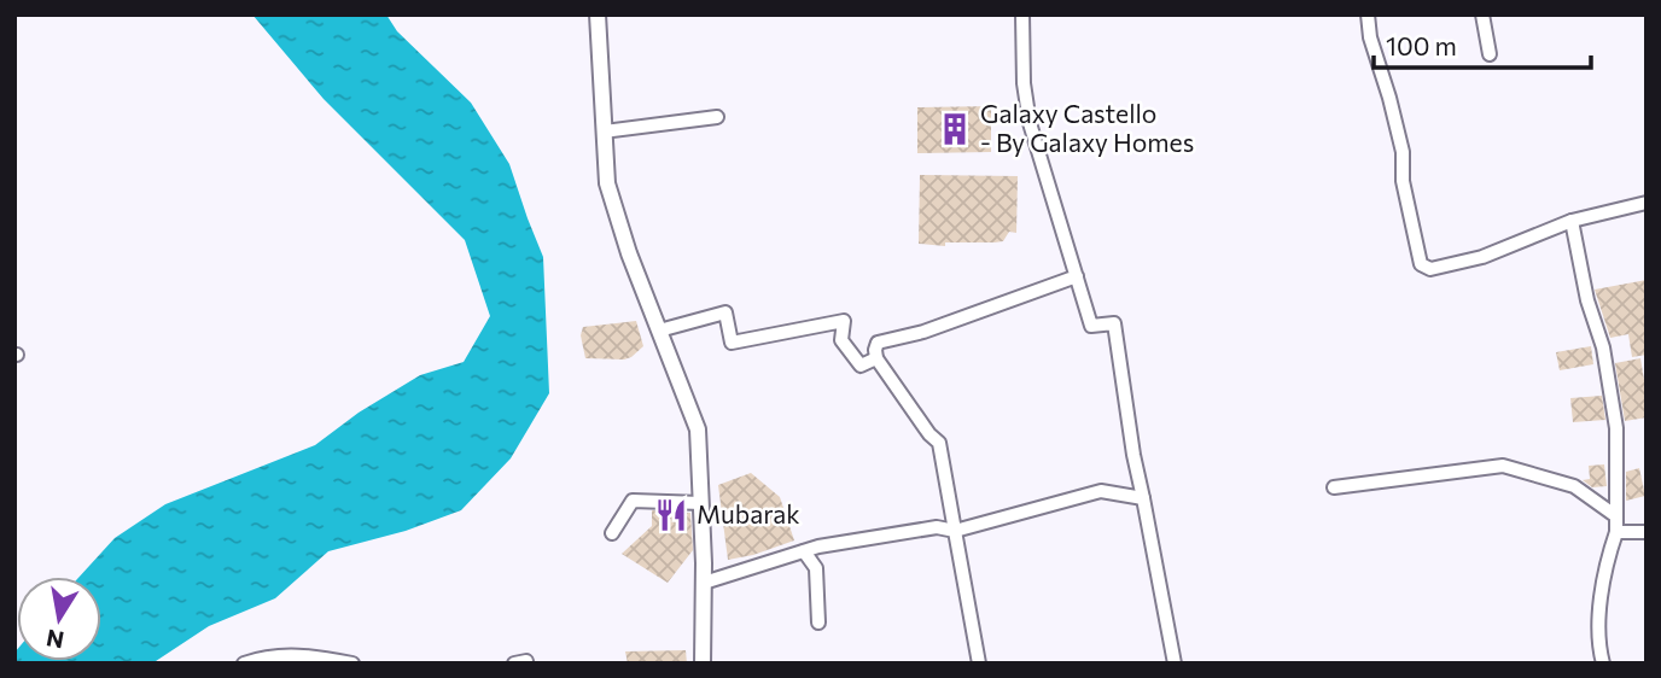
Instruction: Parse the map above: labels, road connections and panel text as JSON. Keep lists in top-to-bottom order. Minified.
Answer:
{"places":{"building":["Galaxy Castello - By Galaxy Homes"],"restaurant":["Mubarak"]},"scale_bar":"100 m","north":"bottom"}
